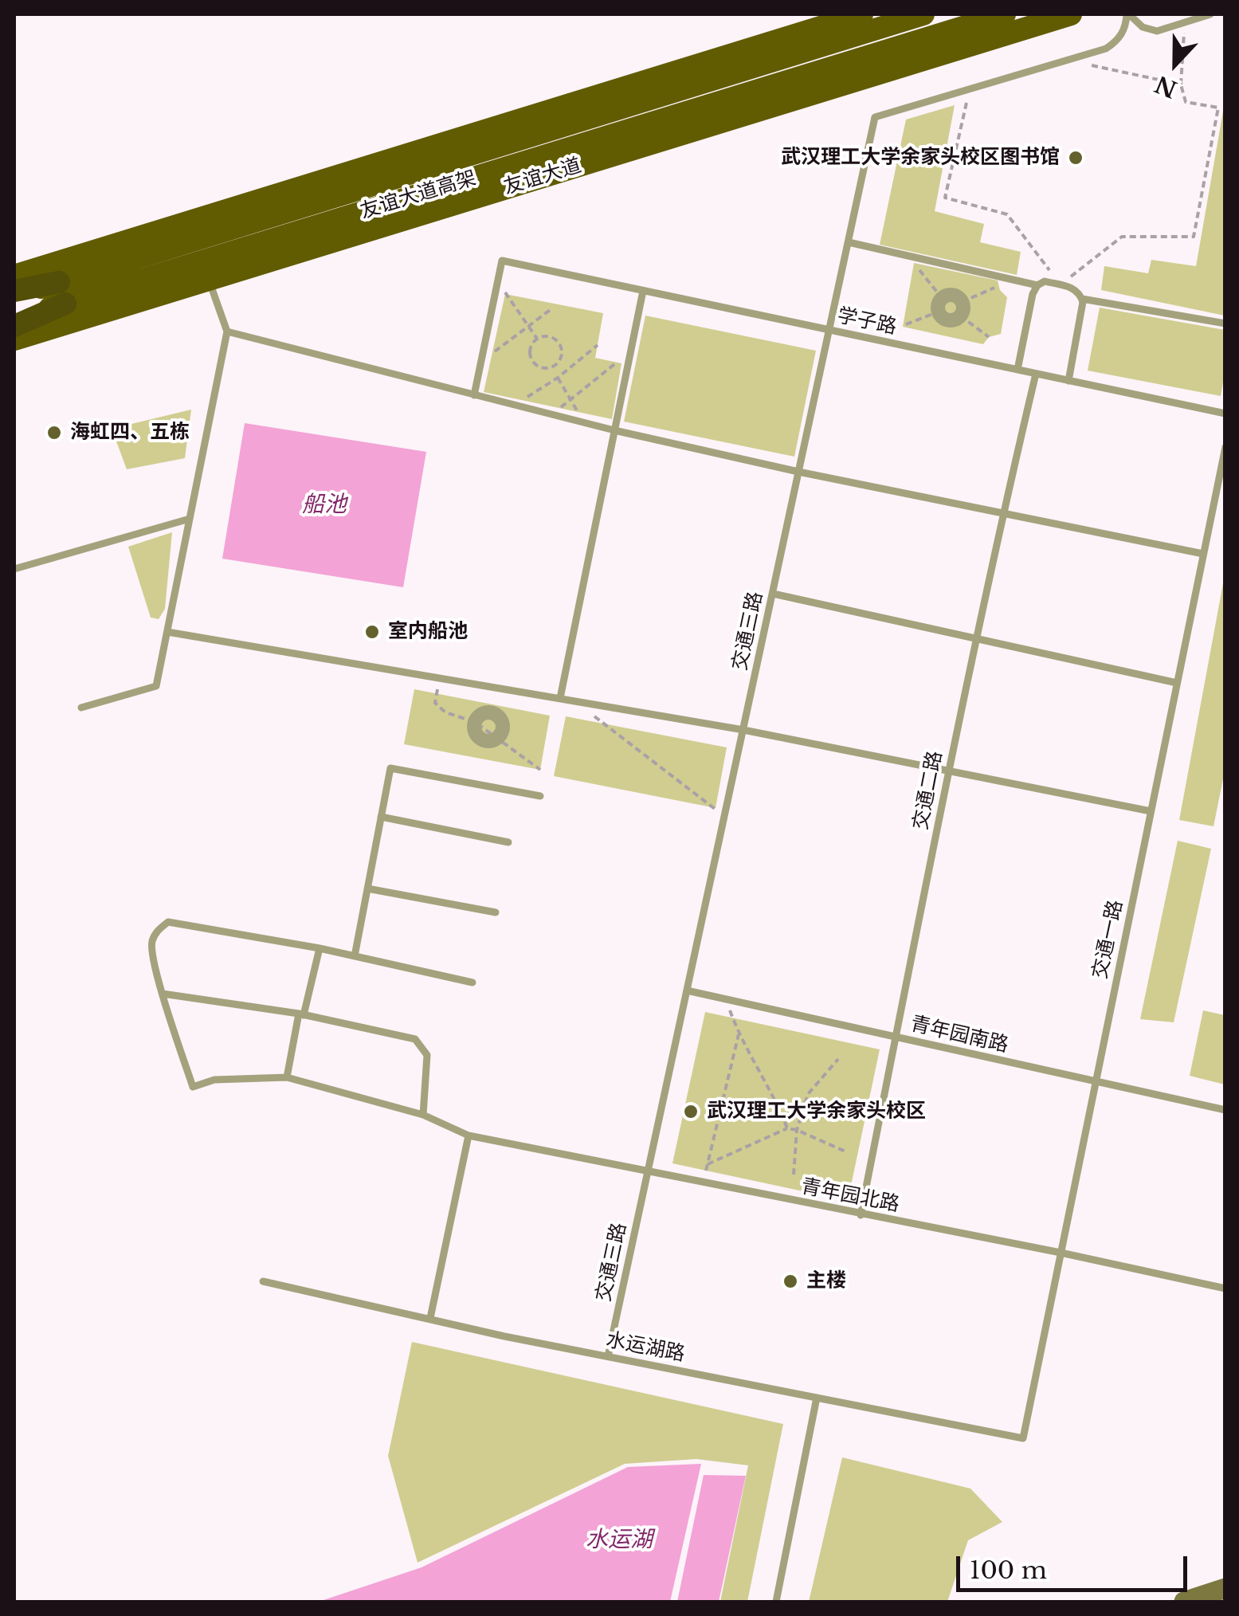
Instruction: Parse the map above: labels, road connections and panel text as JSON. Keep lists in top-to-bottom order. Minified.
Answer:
{"streets":{"main road":["友谊大道","友谊大道高架"],"lane":["学子路","交通三路","交通二路","交通一路","青年园南路","青年园北路","水运湖路"]},"crossings":[["学子路","交通三路"],["学子路","交通二路"],["交通三路","青年园南路"],["交通三路","青年园北路"],["交通三路","水运湖路"],["交通二路","青年园南路"],["交通二路","青年园北路"],["交通一路","青年园南路"],["交通一路","青年园北路"],["交通一路","水运湖路"]],"water":["船池","水运湖"],"places":["武汉理工大学余家头校区图书馆","海虹四、五栋","室内船池","武汉理工大学余家头校区","主楼"],"scale_bar":"100 m","north":"bottom"}
